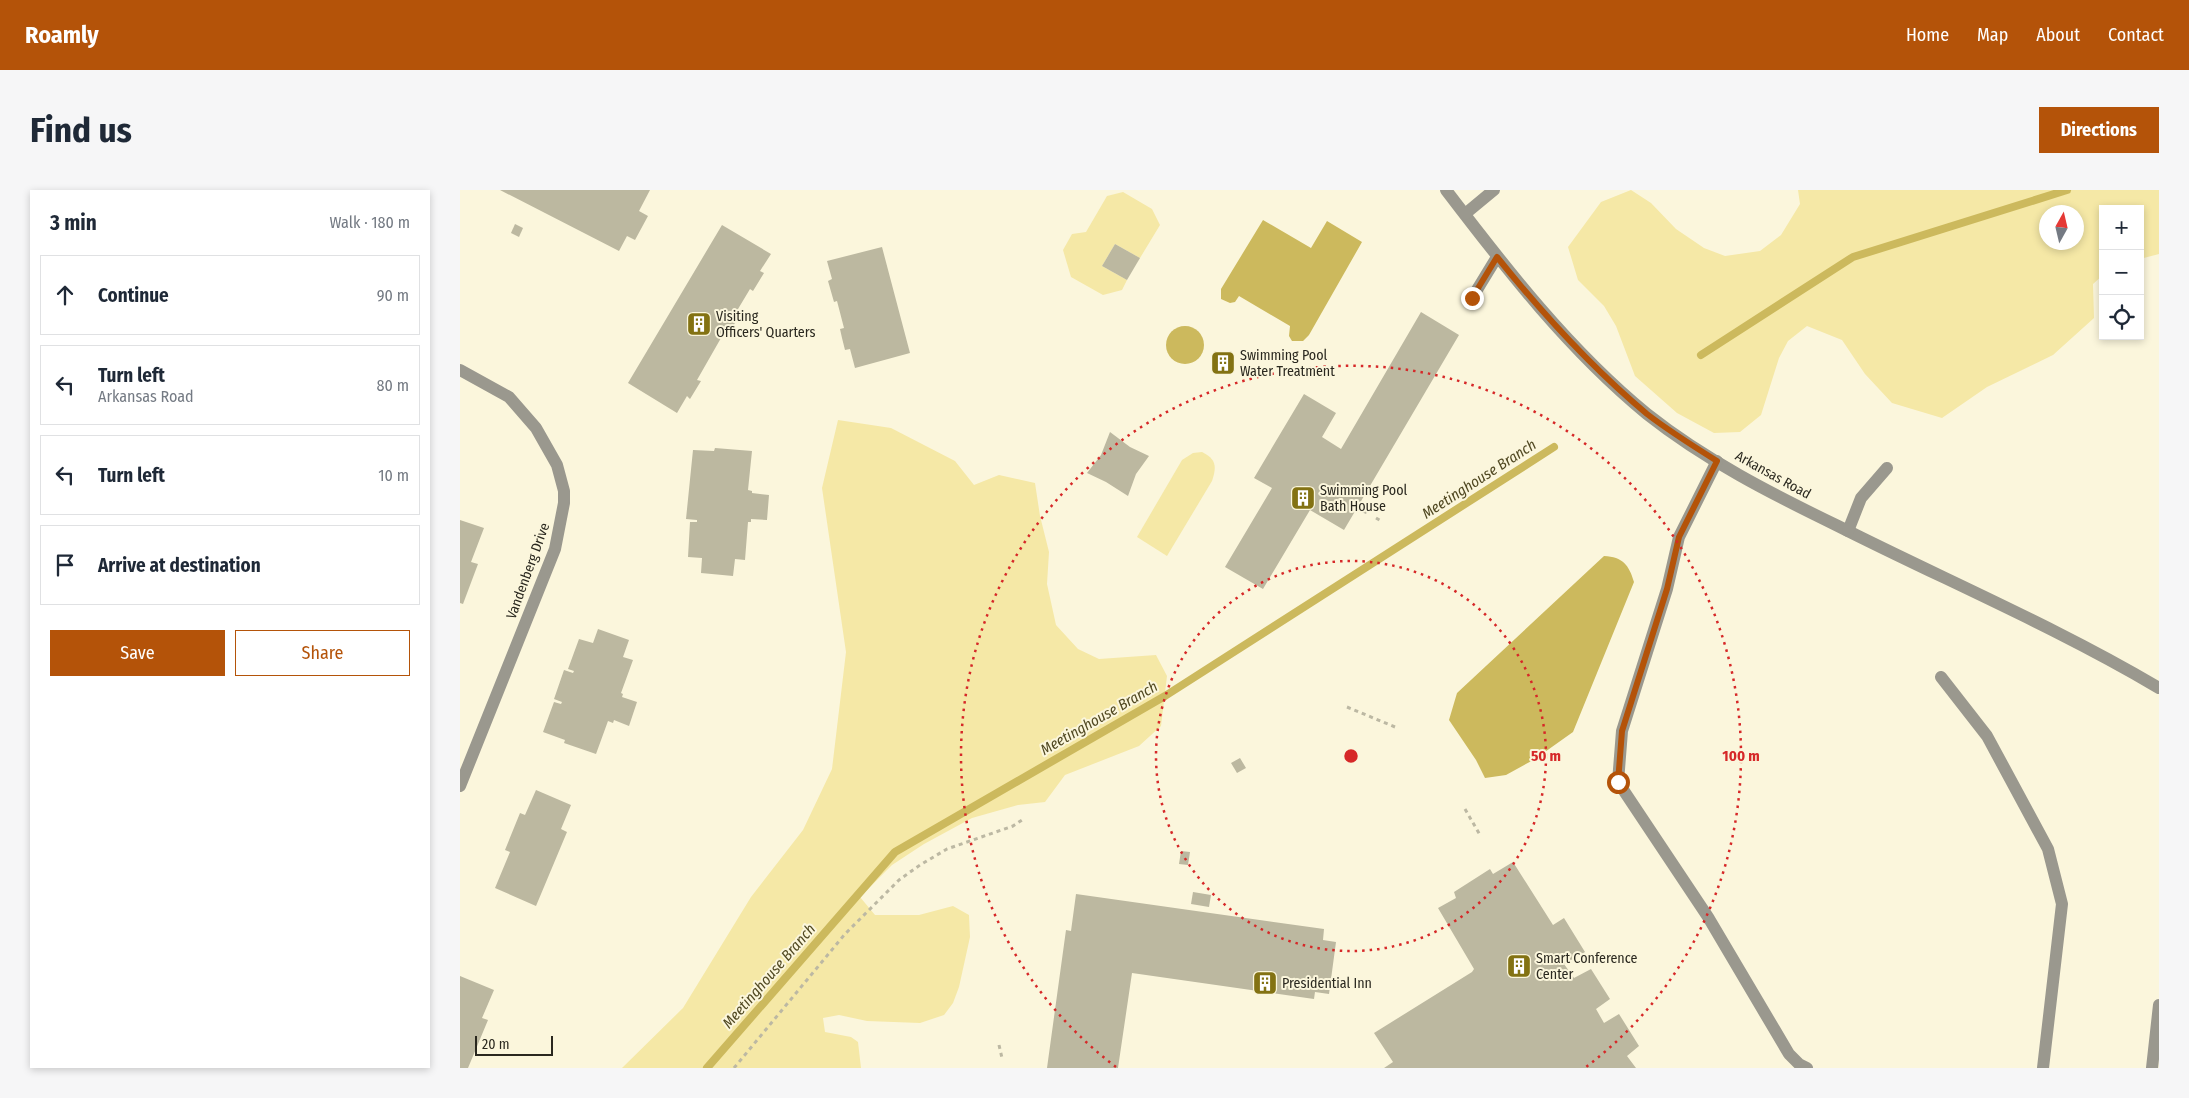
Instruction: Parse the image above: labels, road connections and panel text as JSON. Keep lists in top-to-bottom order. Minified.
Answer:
{"streets":{"street":["Arkansas Road","Vandenberg Drive"]},"water":["Meetinghouse Branch"],"places":{"building":["Visiting Officers' Quarters","Swimming Pool Water Treatment","Swimming Pool Bath House","Smart Conference Center","Presidential Inn"]},"scale_bar":"20 m","north":"top","page":{"header":"Roamly","nav":["Home","Map","About","Contact"],"buttons":["Directions",["Save","Share"]],"title":"Find us","heading":["3 min","Walk · 180 m"],"map_buttons":["+","−"],"list":[["Continue","90 m"],["Turn left","Arkansas Road","80 m"],["Turn left","10 m"],"Arrive at destination"],"scale":"20 m"},"rings":["50 m","100 m"]}
